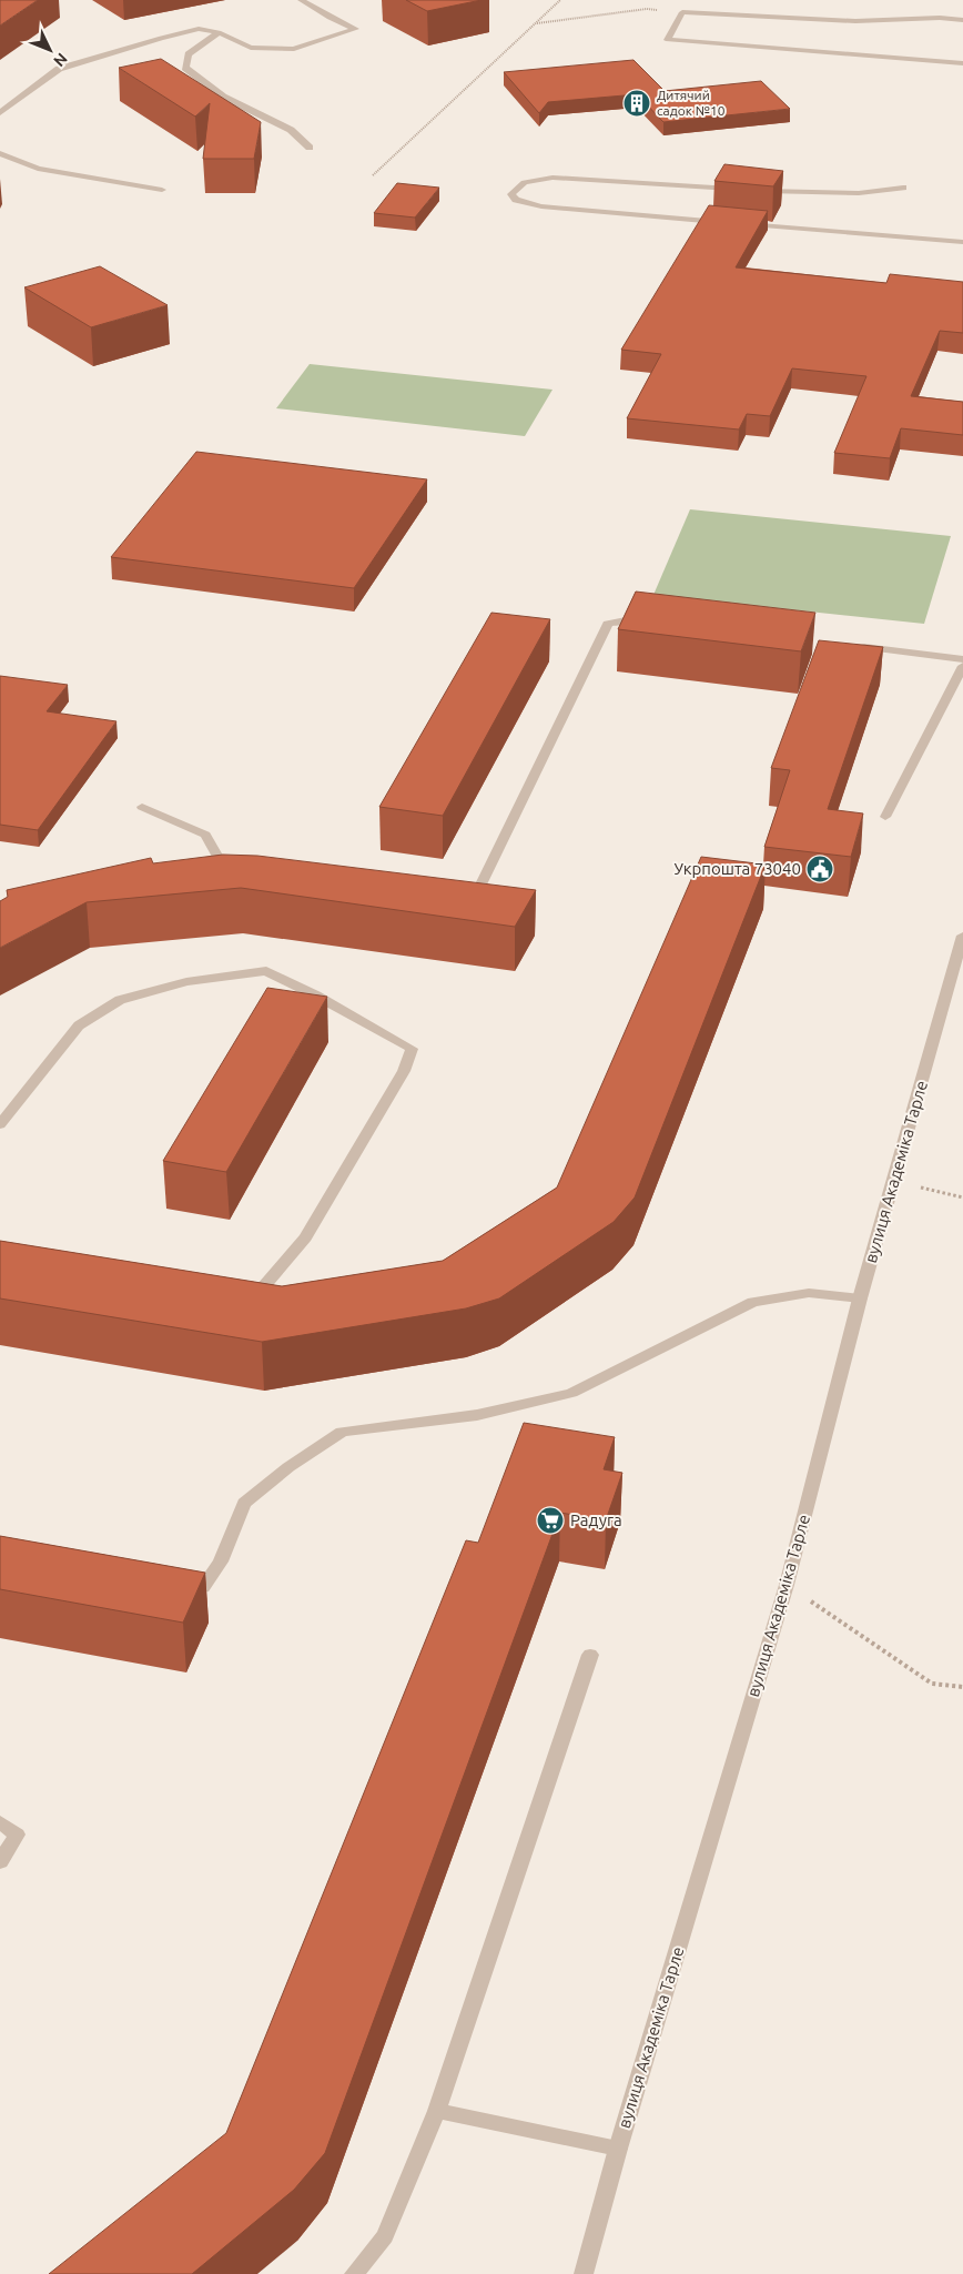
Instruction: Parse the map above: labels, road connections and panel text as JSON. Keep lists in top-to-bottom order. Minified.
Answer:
{"streets":{"street":["вулиця Академіка Тарле"]},"places":{"building":["Дитячий садок №10"],"public building":["Укрпошта 73040"],"supermarket":["Радуга"]},"north":"bottom right"}
